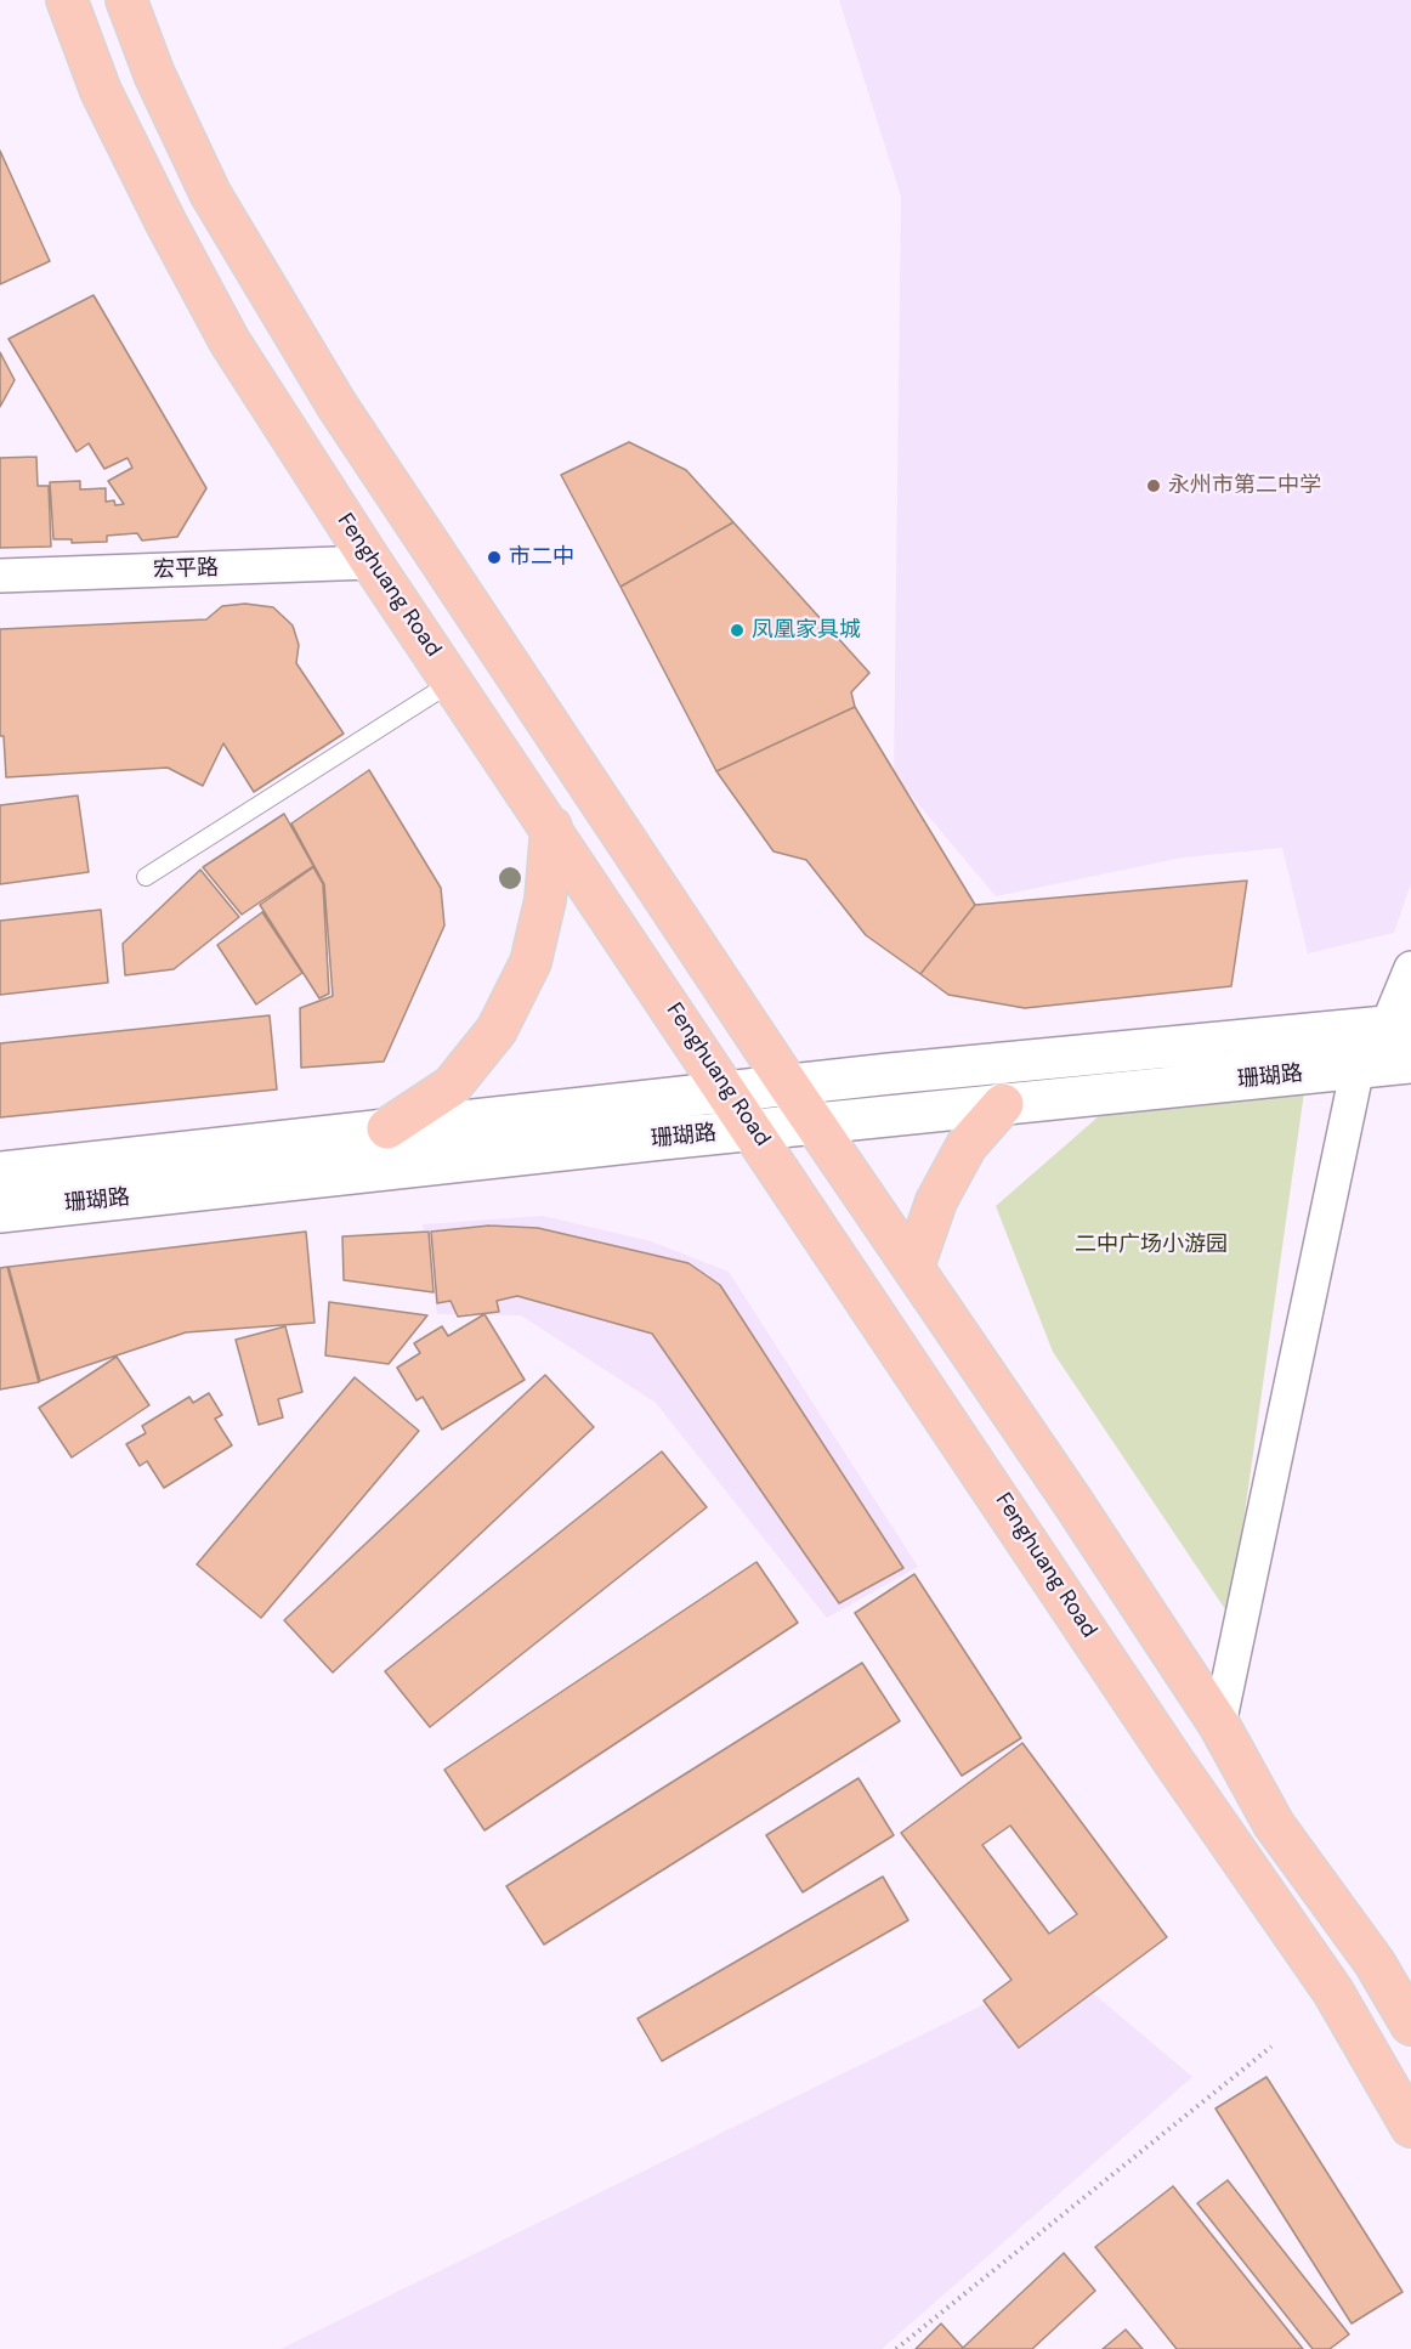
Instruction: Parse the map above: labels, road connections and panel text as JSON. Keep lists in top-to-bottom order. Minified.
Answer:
{"streets":{"main road":["Fenghuang Road","珊瑚路"],"street":["宏平路"]},"crossings":[["宏平路","Fenghuang Road"],["Fenghuang Road","珊瑚路"]],"parks":["二中广场小游园"],"places":["永州市第二中学","市二中","凤凰家具城"]}
